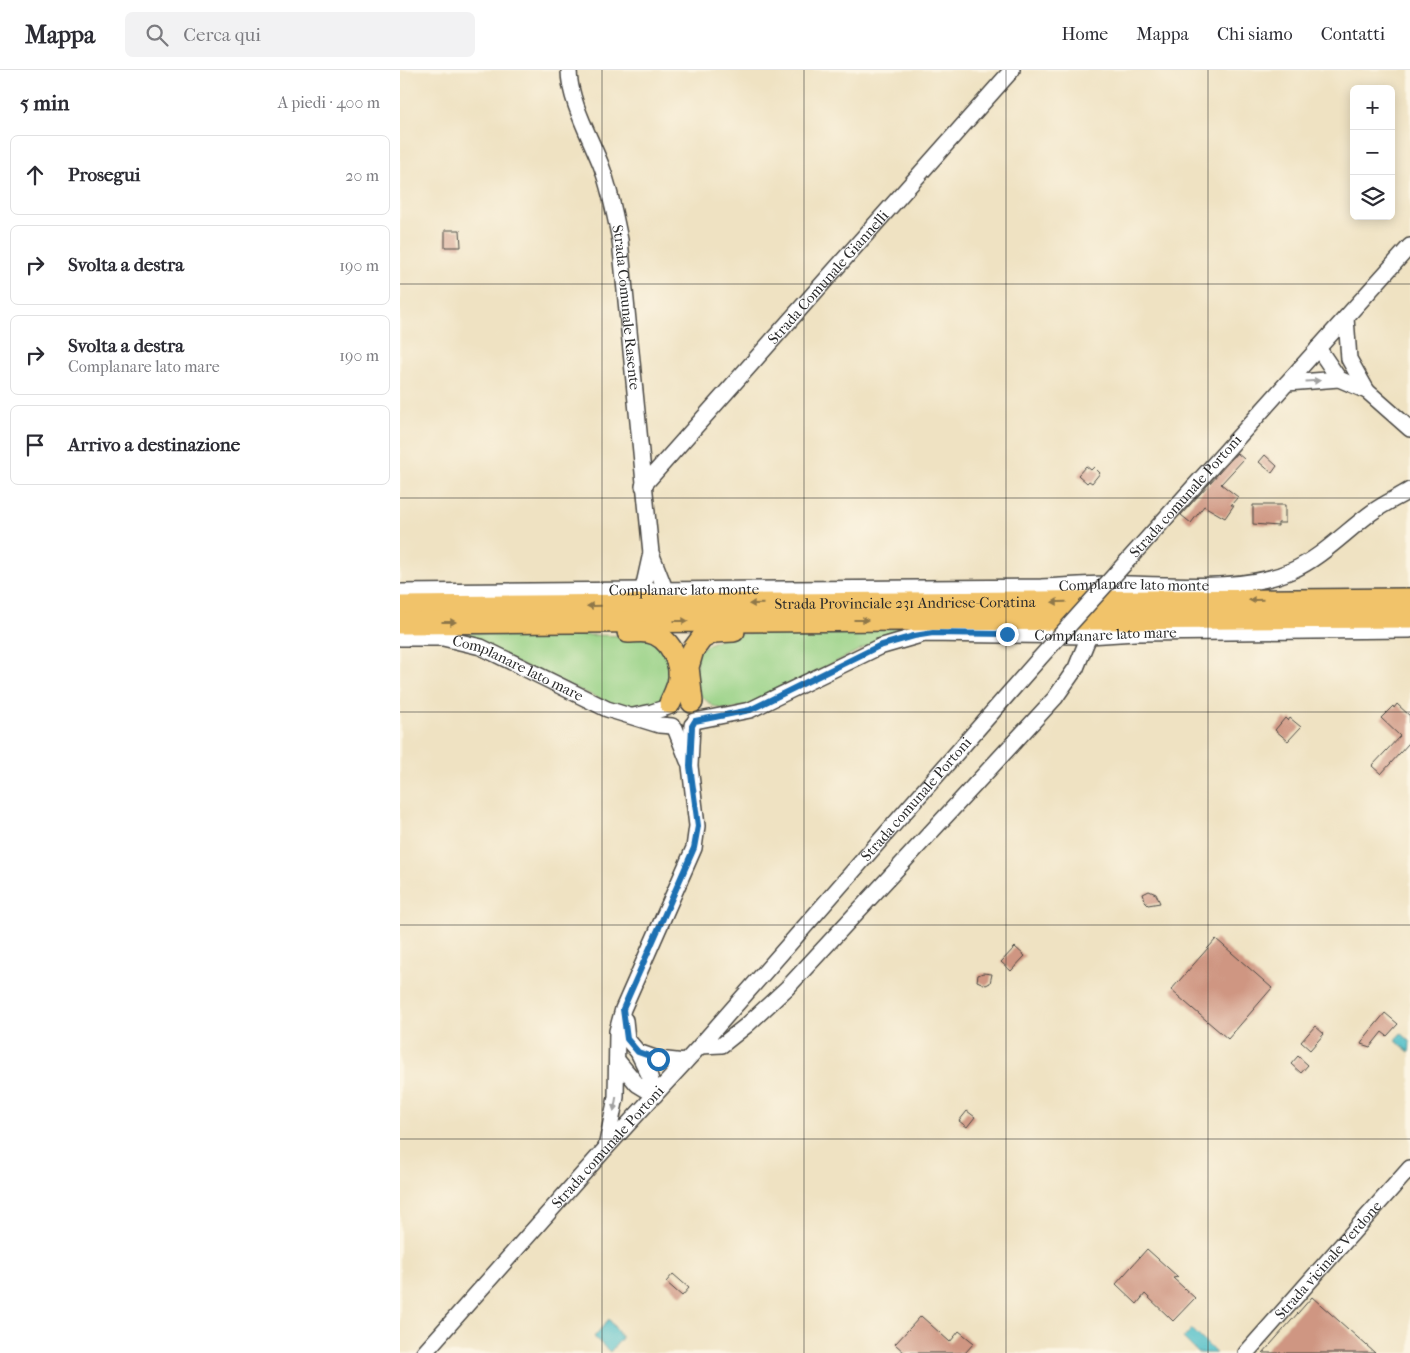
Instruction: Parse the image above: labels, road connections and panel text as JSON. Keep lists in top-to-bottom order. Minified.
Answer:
{"streets":{"highway":["Strada Provinciale 231 Andriese-Coratina"],"street":["Strada Comunale Giannelli","Strada Comunale Rasente","Strada comunale Portoni","Complanare lato monte","Complanare lato mare","Strada vicinale Verdone"]},"crossings":[["Strada Comunale Giannelli","Strada Comunale Rasente"]],"page":{"header":"Mappa","search":"Cerca qui","nav":["Home","Mappa","Chi siamo","Contatti"],"heading":["5 min","A piedi · 400 m"],"map_buttons":["+","−"],"list":[["Prosegui","20 m"],["Svolta a destra","190 m"],["Svolta a destra","Complanare lato mare","190 m"],"Arrivo a destinazione"]}}
